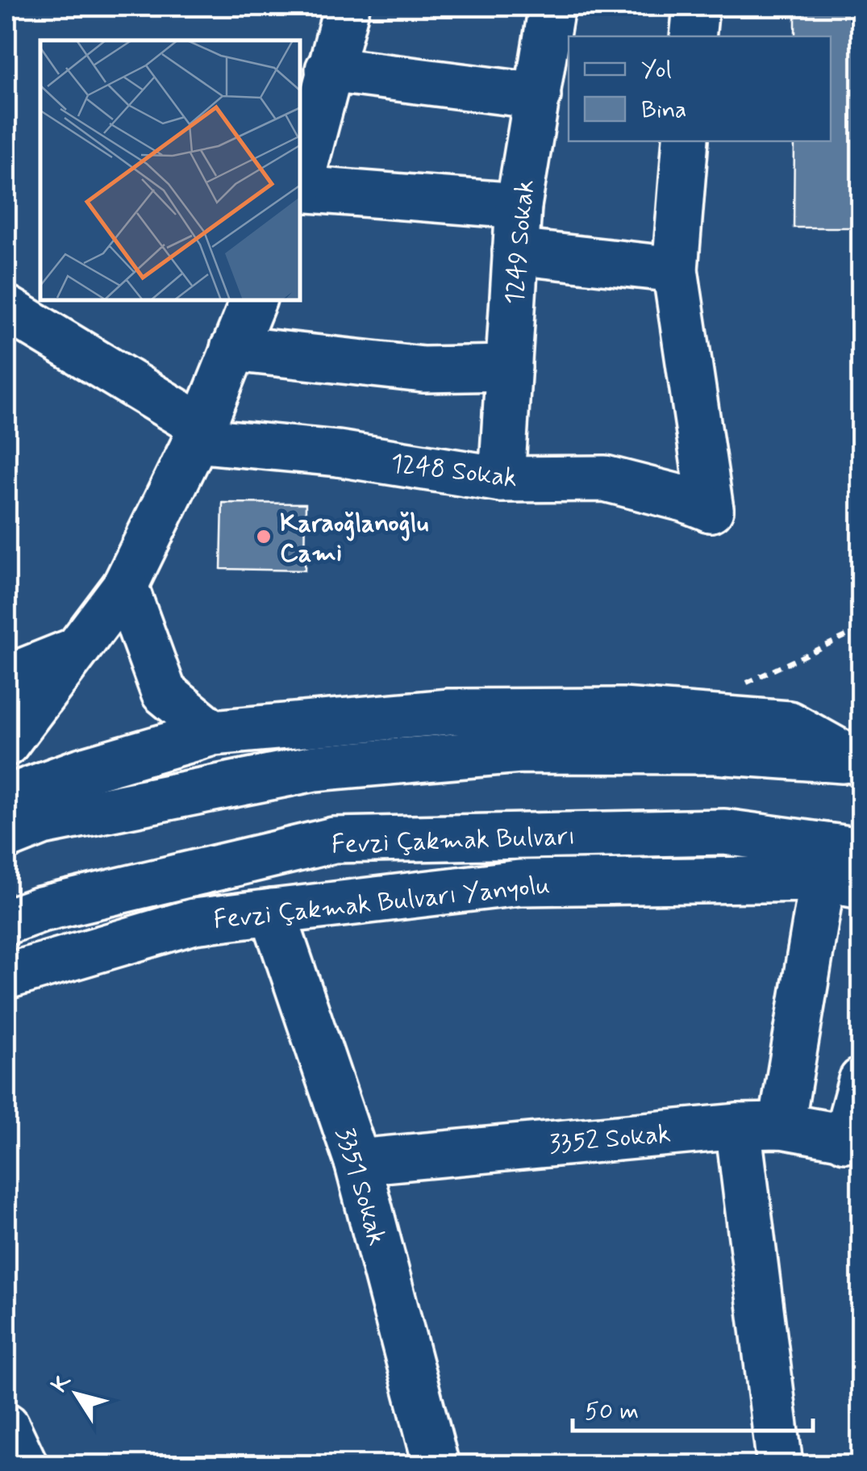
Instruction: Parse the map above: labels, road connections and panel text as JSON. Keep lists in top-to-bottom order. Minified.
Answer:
{"streets":{"street":["1249 Sokak","1248 Sokak","Fevzi Çakmak Bulvarı","Fevzi Çakmak Bulvarı Yanyolu","3352 Sokak","3351 Sokak"]},"crossings":[["1249 Sokak","1248 Sokak"],["Fevzi Çakmak Bulvarı Yanyolu","3351 Sokak"],["3352 Sokak","3351 Sokak"]],"places":["Karaoğlanoğlu Cami"],"legend":["Yol","Bina"],"scale_bar":"50 m","north":"top left"}
